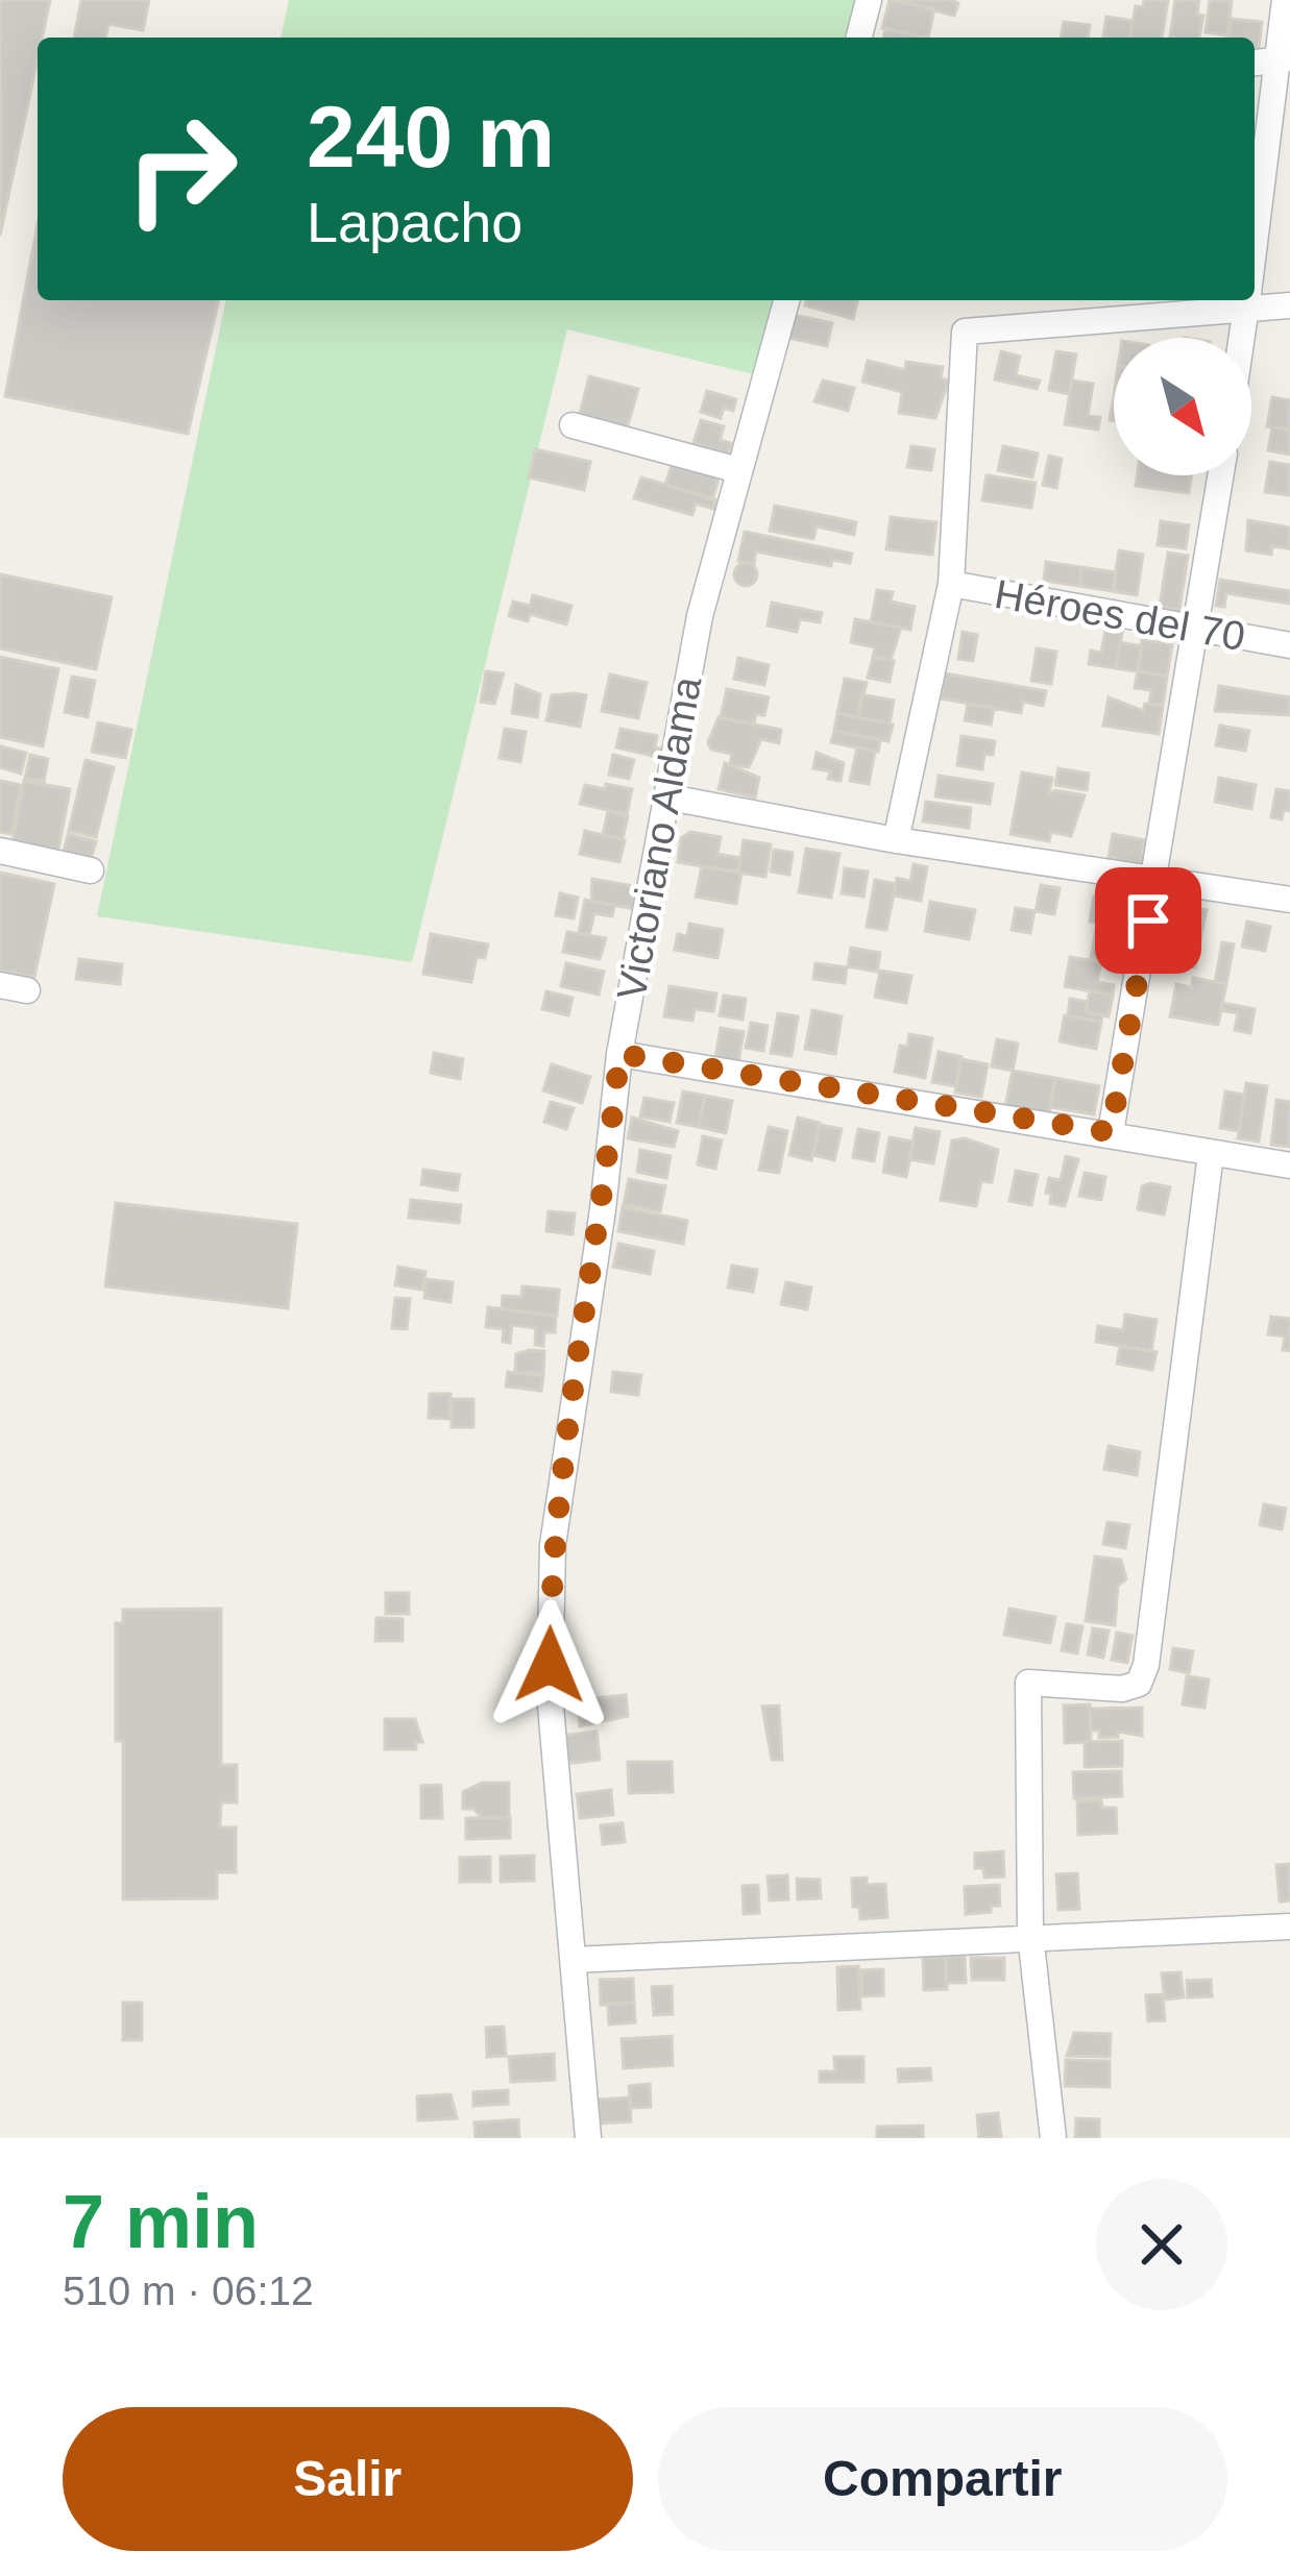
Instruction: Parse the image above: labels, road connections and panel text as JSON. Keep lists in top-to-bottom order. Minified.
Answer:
{"streets":{"street":["Héroes del 70","Victoriano Aldama"]},"north":"bottom right","page":{"turn":["240 m","Lapacho"],"heading":["7 min","510 m · 06:12"],"buttons":["Salir","Compartir"]}}
